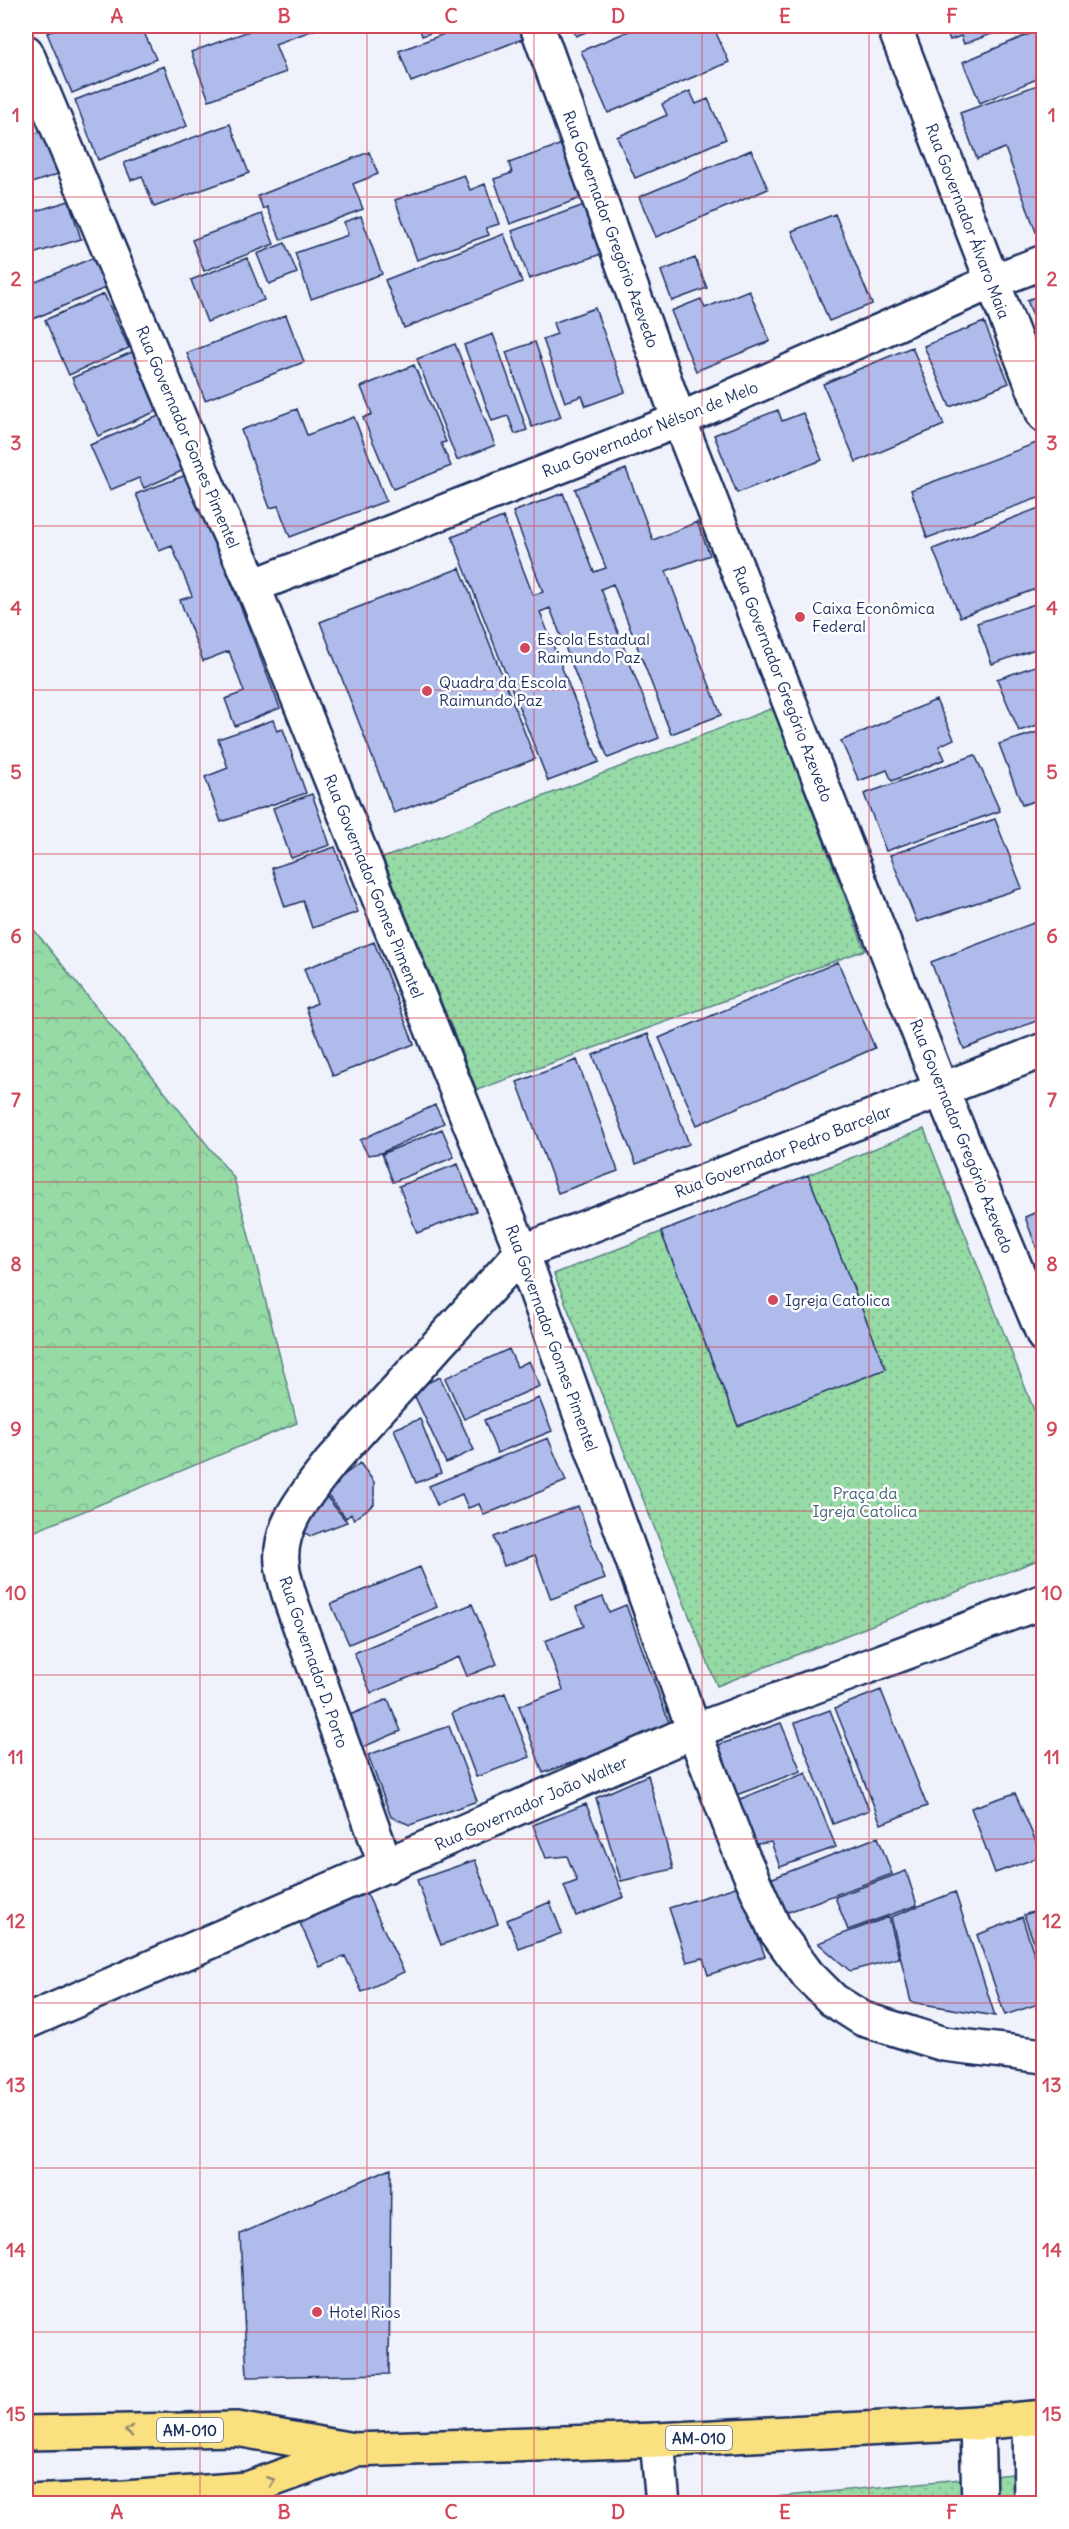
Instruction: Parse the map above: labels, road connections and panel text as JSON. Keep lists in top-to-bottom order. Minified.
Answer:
{"streets":{"main road":["AM-010"],"street":["Rua Governador Álvaro Maia","Rua Governador Gregório Azevedo","Rua Governador Nélson de Melo","Rua Governador Gomes Pimentel","Rua Governador Pedro Barcelar","Rua Governador D. Porto","Rua Governador João Walter"]},"crossings":[["Rua Governador Álvaro Maia","Rua Governador Nélson de Melo"],["Rua Governador Gregório Azevedo","Rua Governador Nélson de Melo"],["Rua Governador Gregório Azevedo","Rua Governador Pedro Barcelar"],["Rua Governador Nélson de Melo","Rua Governador Gomes Pimentel"],["Rua Governador Gomes Pimentel","Rua Governador Pedro Barcelar"],["Rua Governador Gomes Pimentel","Rua Governador D. Porto"],["Rua Governador Gomes Pimentel","Rua Governador João Walter"],["Rua Governador Pedro Barcelar","Rua Governador D. Porto"],["Rua Governador D. Porto","Rua Governador João Walter"]],"parks":["Praça da Igreja Catolica"],"places":["Caixa Econômica Federal","Escola Estadual Raimundo Paz","Quadra da Escola Raimundo Paz","Igreja Catolica","Hotel Rios"],"grid":{"columns":["A","B","C","D","E","F"],"rows":["1","2","3","4","5","6","7","8","9","10","11","12","13","14","15"]}}
